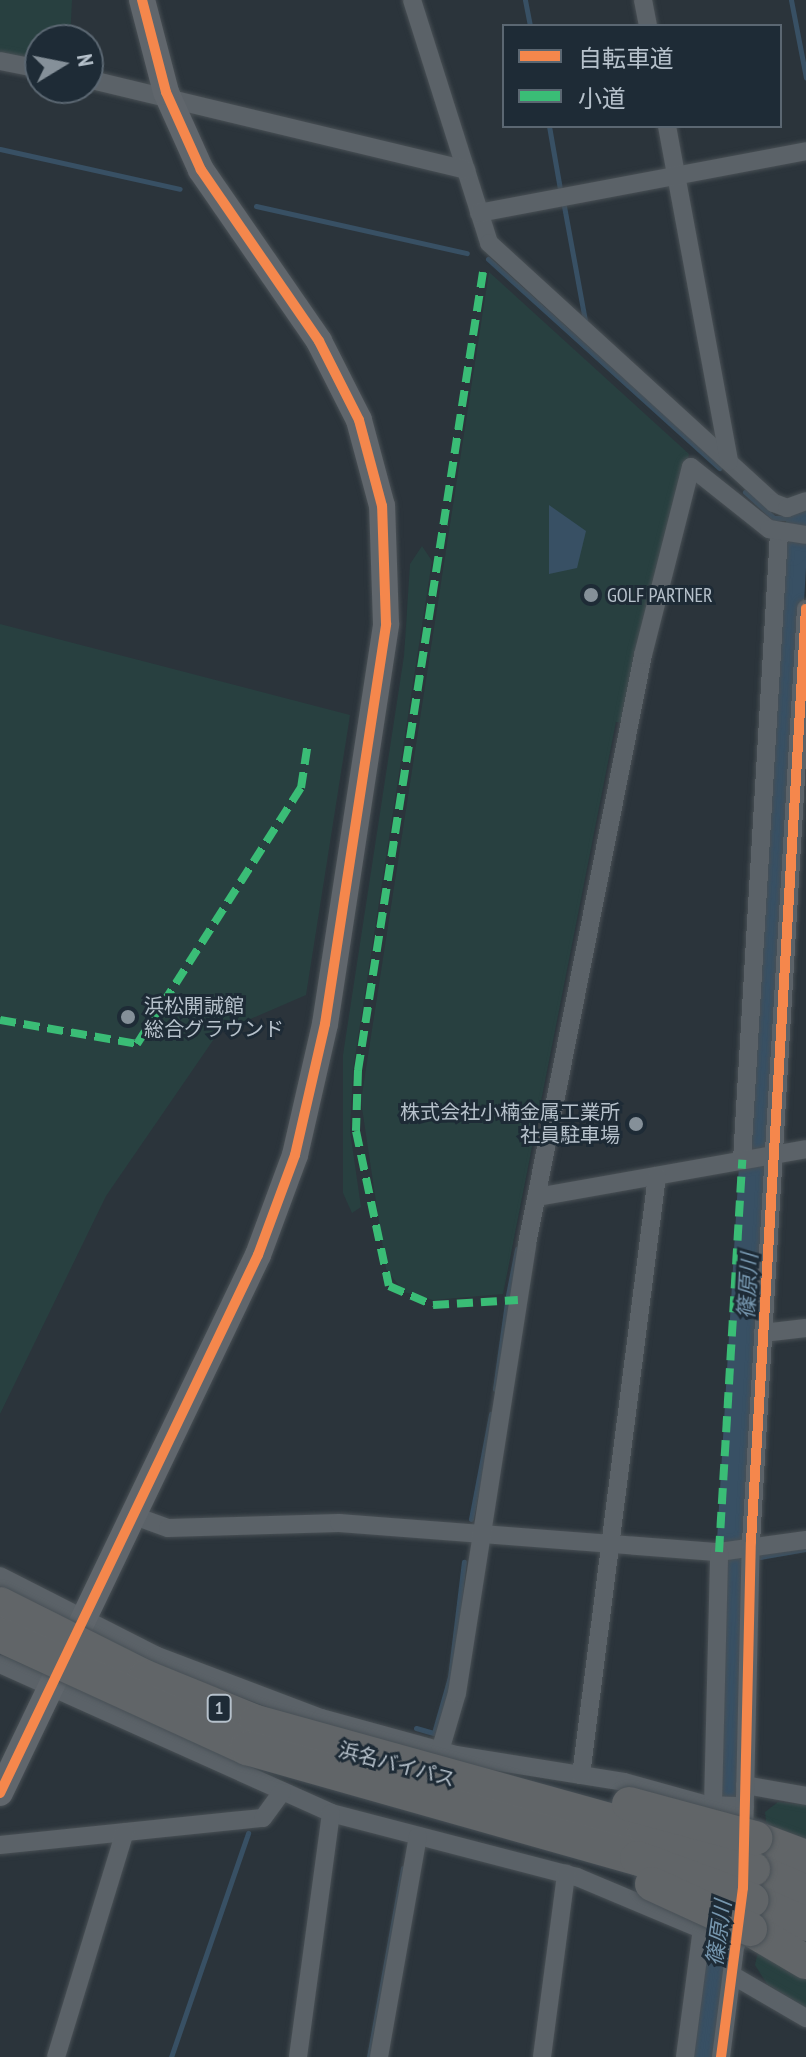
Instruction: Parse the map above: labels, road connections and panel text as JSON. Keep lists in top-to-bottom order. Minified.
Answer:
{"streets":{"highway":["1","浜名バイパス"]},"water":["篠原川"],"places":["GOLF PARTNER","浜松開誠館 総合グラウンド","株式会社小楠金属工業所 社員駐車場"],"legend":["自転車道","小道"],"north":"right"}
